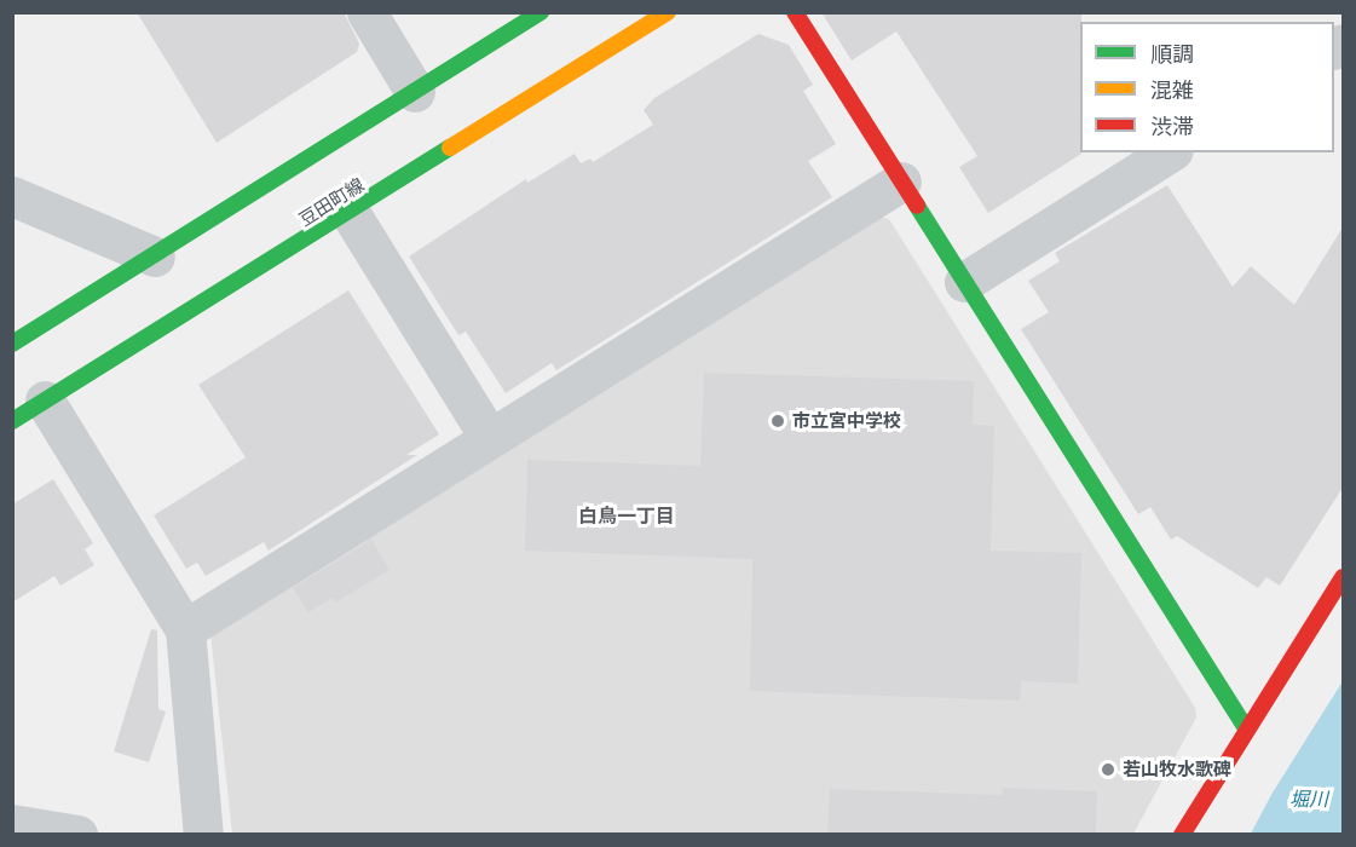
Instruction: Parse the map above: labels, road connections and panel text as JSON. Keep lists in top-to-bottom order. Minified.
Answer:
{"streets":{"street":["豆田町線"]},"districts":["白鳥一丁目"],"water":["堀川"],"places":["市立宮中学校","若山牧水歌碑"],"legend":["順調","混雑","渋滞"]}
